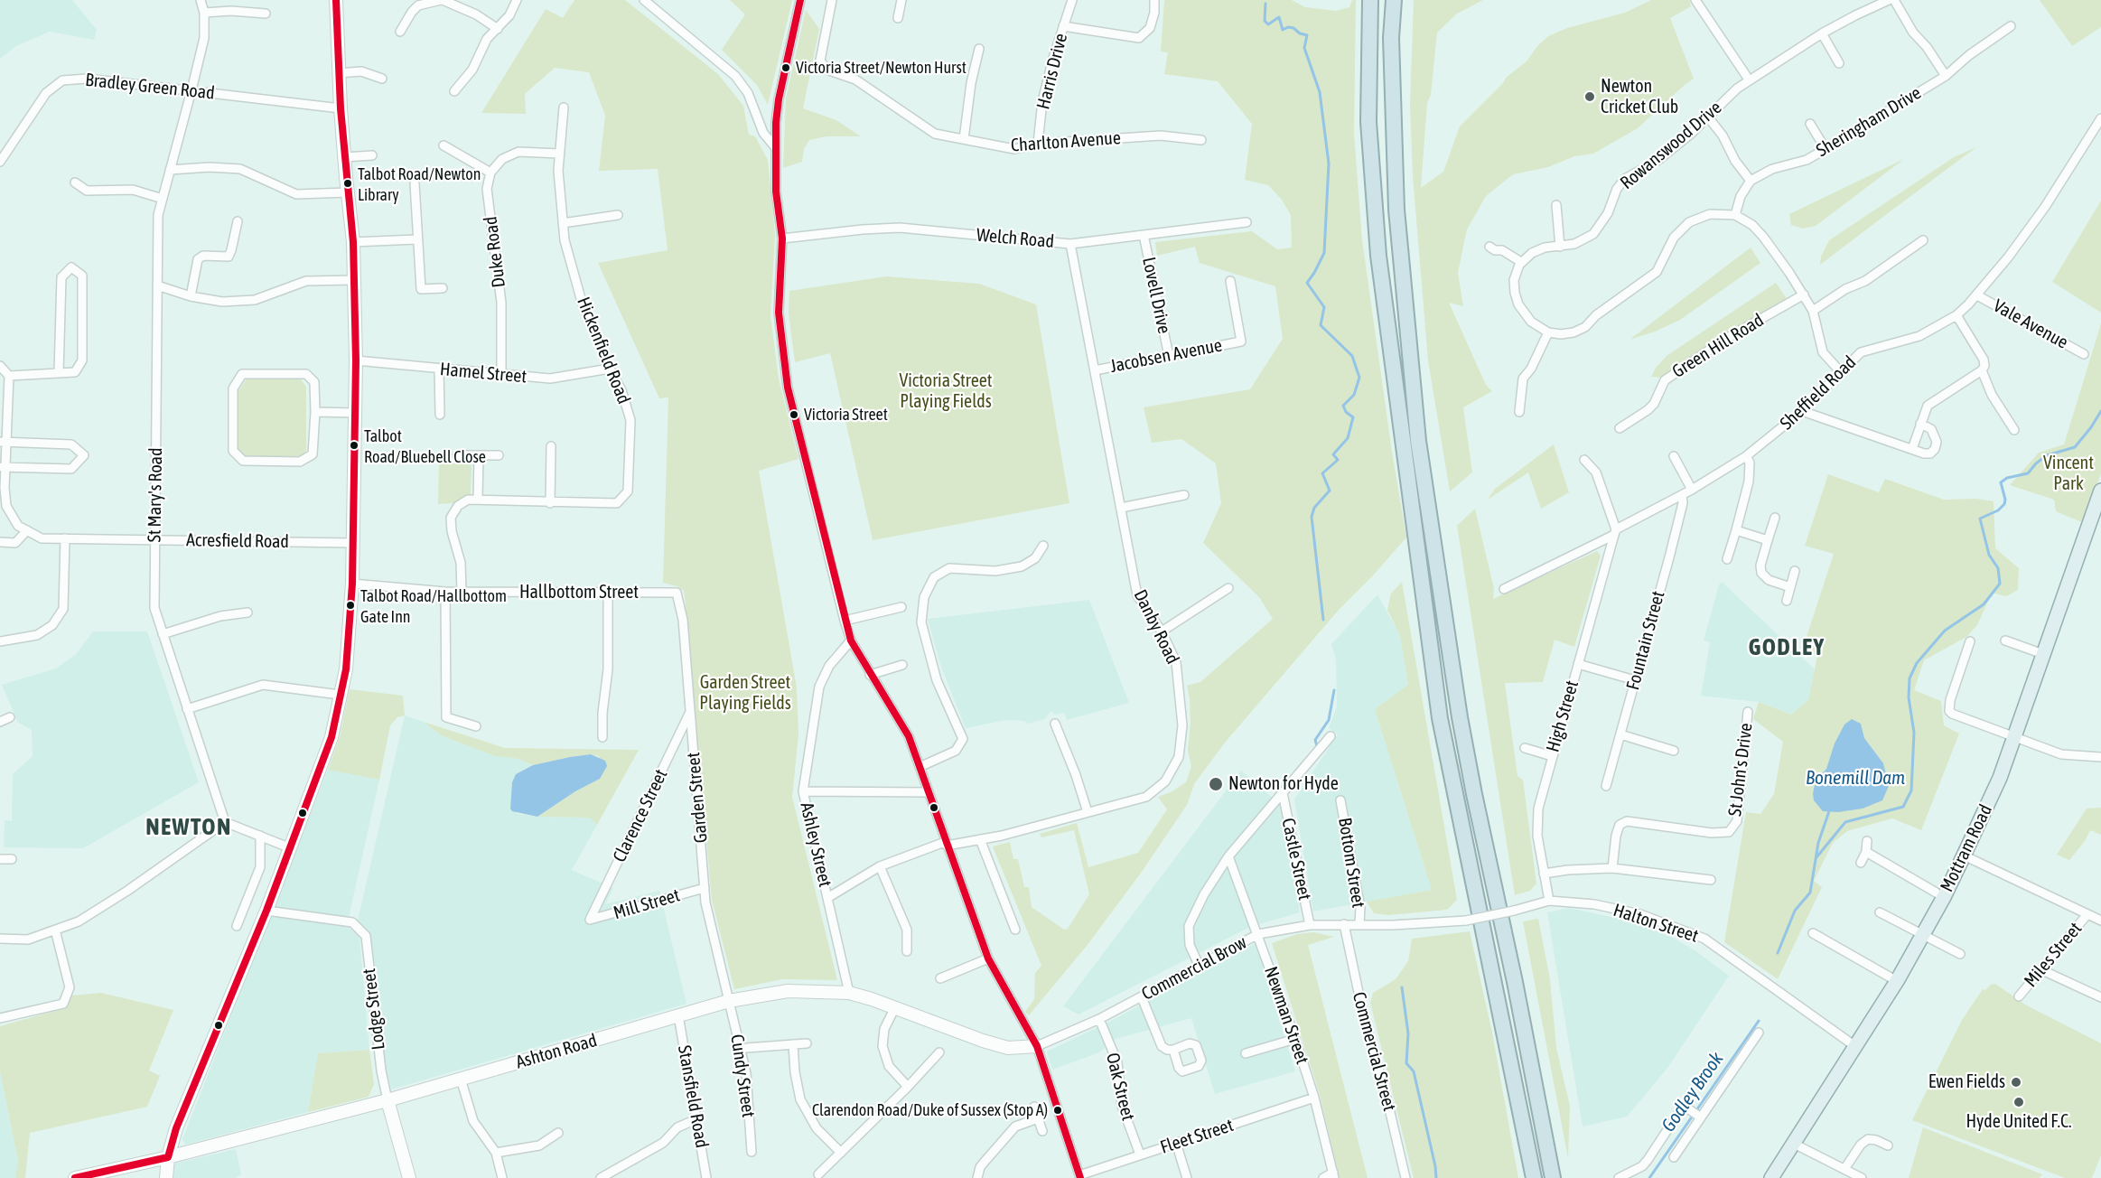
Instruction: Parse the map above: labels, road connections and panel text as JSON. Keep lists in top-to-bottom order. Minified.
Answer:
{"streets":{"main road":["Mottram Road"],"street":["Harris Drive","Bradley Green Road","Sheringham Drive","Charlton Avenue","Rowanswood Drive","Welch Road","Duke Road","Lovell Drive","Vale Avenue","Green Hill Road","Hickenfield Road","Jacobsen Avenue","Hamel Street","Sheffield Road","St Mary's Road","Acresfield Road","Hallbottom Street","Danby Road","Fountain Street","High Street","St John's Drive","Garden Street","Clarence Street","Ashley Street","Castle Street","Bottom Street","Mill Street","Halton Street","Miles Street","Commercial Brow","Lodge Street","Newman Street","Ashton Road","Commercial Street","Cundy Street","Oak Street","Stansfield Road","Fleet Street"]},"crossings":[["Harris Drive","Charlton Avenue"],["Bradley Green Road","St Mary's Road"],["Welch Road","Lovell Drive"],["Welch Road","Danby Road"],["Duke Road","Hamel Street"],["Lovell Drive","Jacobsen Avenue"],["Vale Avenue","Sheffield Road"],["Hickenfield Road","Hamel Street"],["Jacobsen Avenue","Danby Road"],["Sheffield Road","Fountain Street"],["Sheffield Road","High Street"],["St Mary's Road","Acresfield Road"],["Hallbottom Street","Garden Street"],["Danby Road","Ashley Street"],["High Street","Halton Street"],["Garden Street","Clarence Street"],["Garden Street","Mill Street"],["Garden Street","Ashton Road"],["Garden Street","Cundy Street"],["Clarence Street","Mill Street"],["Ashley Street","Ashton Road"],["Mottram Road","Halton Street"],["Castle Street","Commercial Brow"],["Bottom Street","Halton Street"],["Bottom Street","Commercial Brow"],["Halton Street","Commercial Brow"],["Commercial Brow","Newman Street"],["Commercial Brow","Ashton Road"],["Commercial Brow","Commercial Street"],["Commercial Brow","Oak Street"],["Lodge Street","Ashton Road"],["Newman Street","Fleet Street"],["Ashton Road","Cundy Street"],["Ashton Road","Stansfield Road"],["Oak Street","Fleet Street"]],"districts":["GODLEY","NEWTON"],"water":["Bonemill Dam","Godley Brook"],"parks":["Victoria Street Playing Fields","Vincent Park","Garden Street Playing Fields"],"places":["Victoria Street/Newton Hurst","Newton Cricket Club","Talbot Road/Newton Library","Victoria Street","Talbot Road/Bluebell Close","Talbot Road/Hallbottom Gate Inn","Newton for Hyde","Ewen Fields","Hyde United F.C.","Clarendon Road/Duke of Sussex (Stop A)"]}
